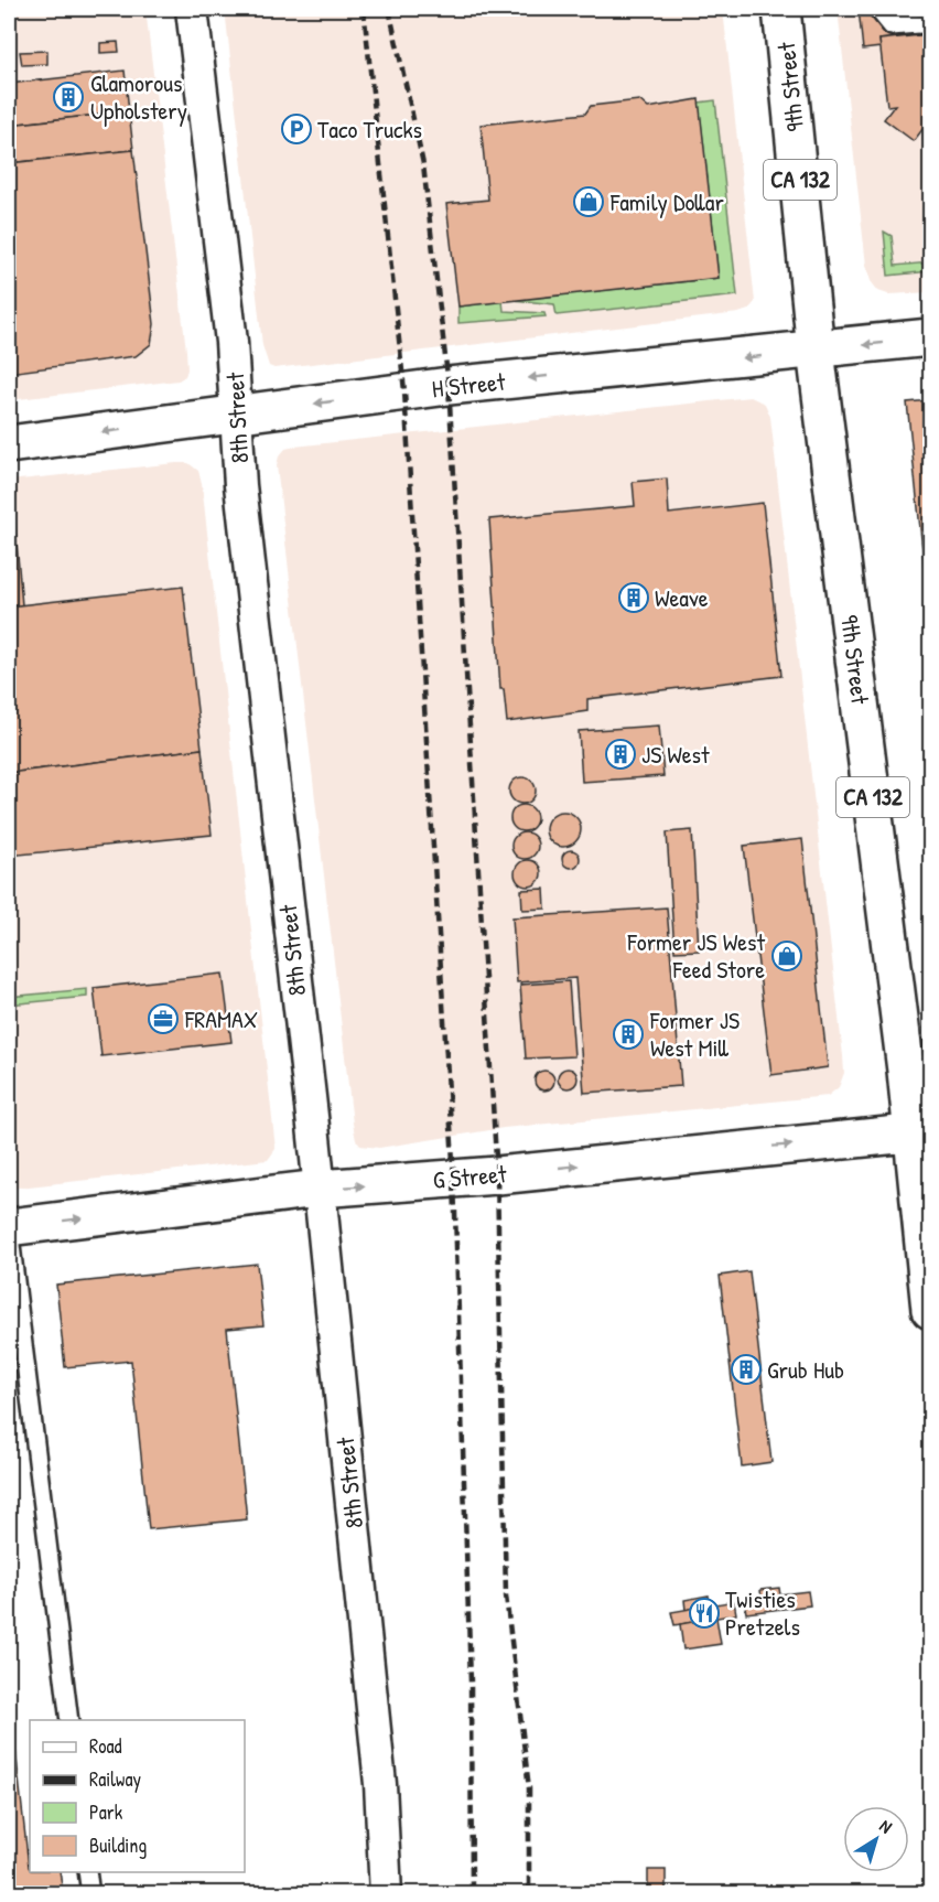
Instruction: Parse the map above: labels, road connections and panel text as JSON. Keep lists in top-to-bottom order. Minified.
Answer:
{"streets":{"main road":["9th Street","CA 132","H Street","G Street"],"street":["8th Street"]},"crossings":[["9th Street","H Street"],["9th Street","G Street"],["H Street","8th Street"],["8th Street","G Street"]],"one_way":["H Street","G Street"],"places":{"building":["Glamorous Upholstery","Weave","JS West","Former JS West Mill","Grub Hub"],"parking":["Taco Trucks"],"shop":["Family Dollar","Former JS West Feed Store"],"office":["FRAMAX"],"restaurant":["Twisties Pretzels"]},"legend":["Road","Railway","Park","Building"],"north":"top right"}
